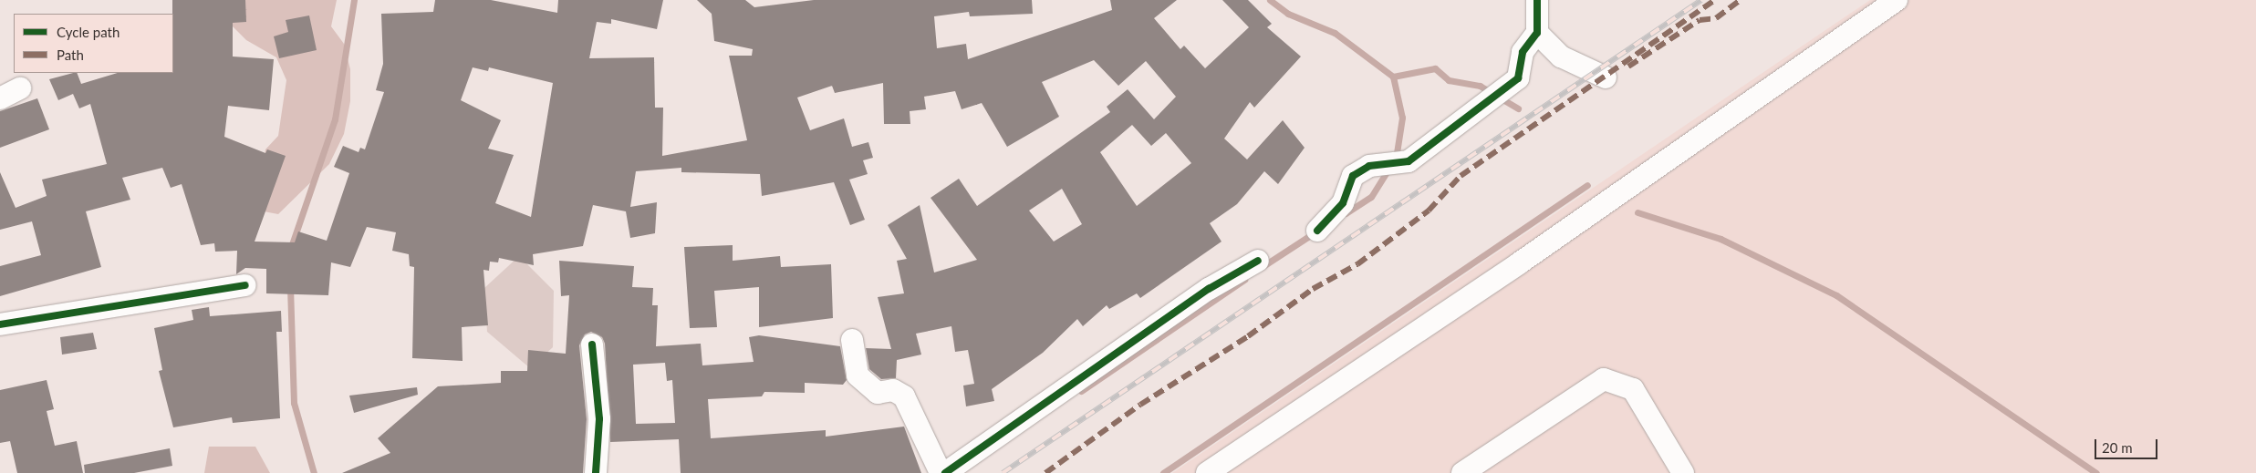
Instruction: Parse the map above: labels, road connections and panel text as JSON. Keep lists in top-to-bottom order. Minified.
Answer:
{"legend":["Cycle path","Path"],"scale_bar":"20 m"}
